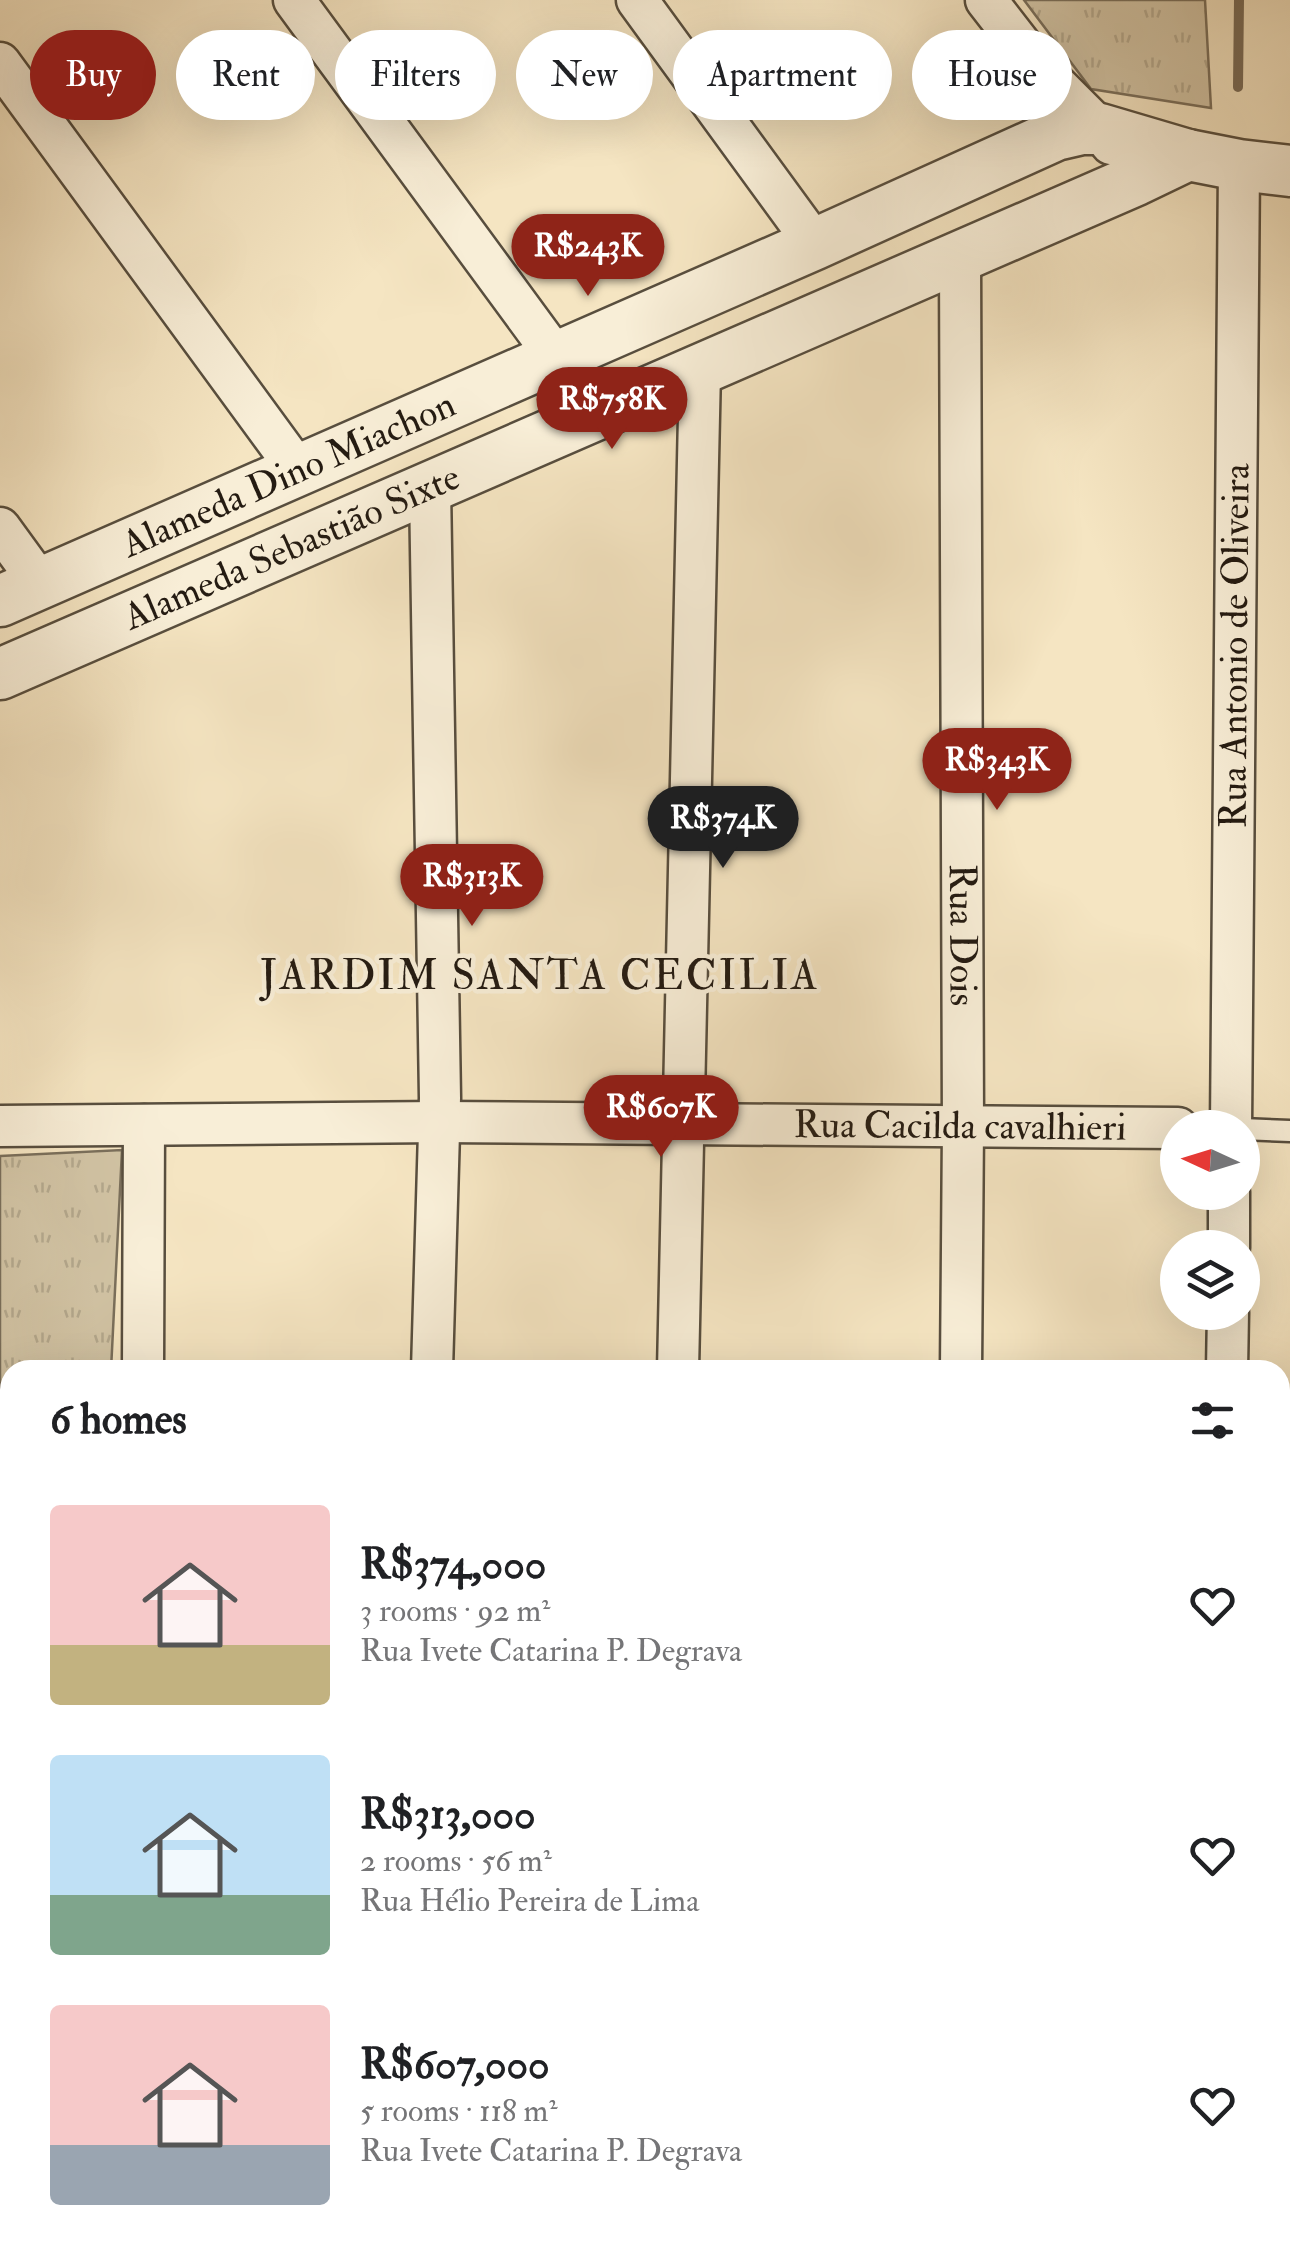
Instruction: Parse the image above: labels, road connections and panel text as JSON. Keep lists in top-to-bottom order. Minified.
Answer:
{"streets":{"street":["Alameda Dino Miachon","Alameda Sebastião Sixte","Rua Antonio de Oliveira","Rua Dois","Rua Cacilda cavalhieri"]},"crossings":[["Alameda Dino Miachon","Alameda Sebastião Sixte"],["Alameda Dino Miachon","Rua Antonio de Oliveira"],["Alameda Sebastião Sixte","Rua Dois"],["Rua Dois","Rua Cacilda cavalhieri"]],"districts":["JARDIM SANTA CECILIA"],"north":"left","page":{"chip":["Buy","Rent","Filters","New","Apartment","House"],"price":["R$243K","R$758K","R$343K","R$374K","R$313K","R$607K"],"heading":"6 homes","list":[{"name":"R$374,000","note":"3 rooms · 92 m² · Rua Ivete Catarina P. Degrava"},{"name":"R$313,000","note":"2 rooms · 56 m² · Rua Hélio Pereira de Lima"},{"name":"R$607,000","note":"5 rooms · 118 m² · Rua Ivete Catarina P. Degrava"}]}}
